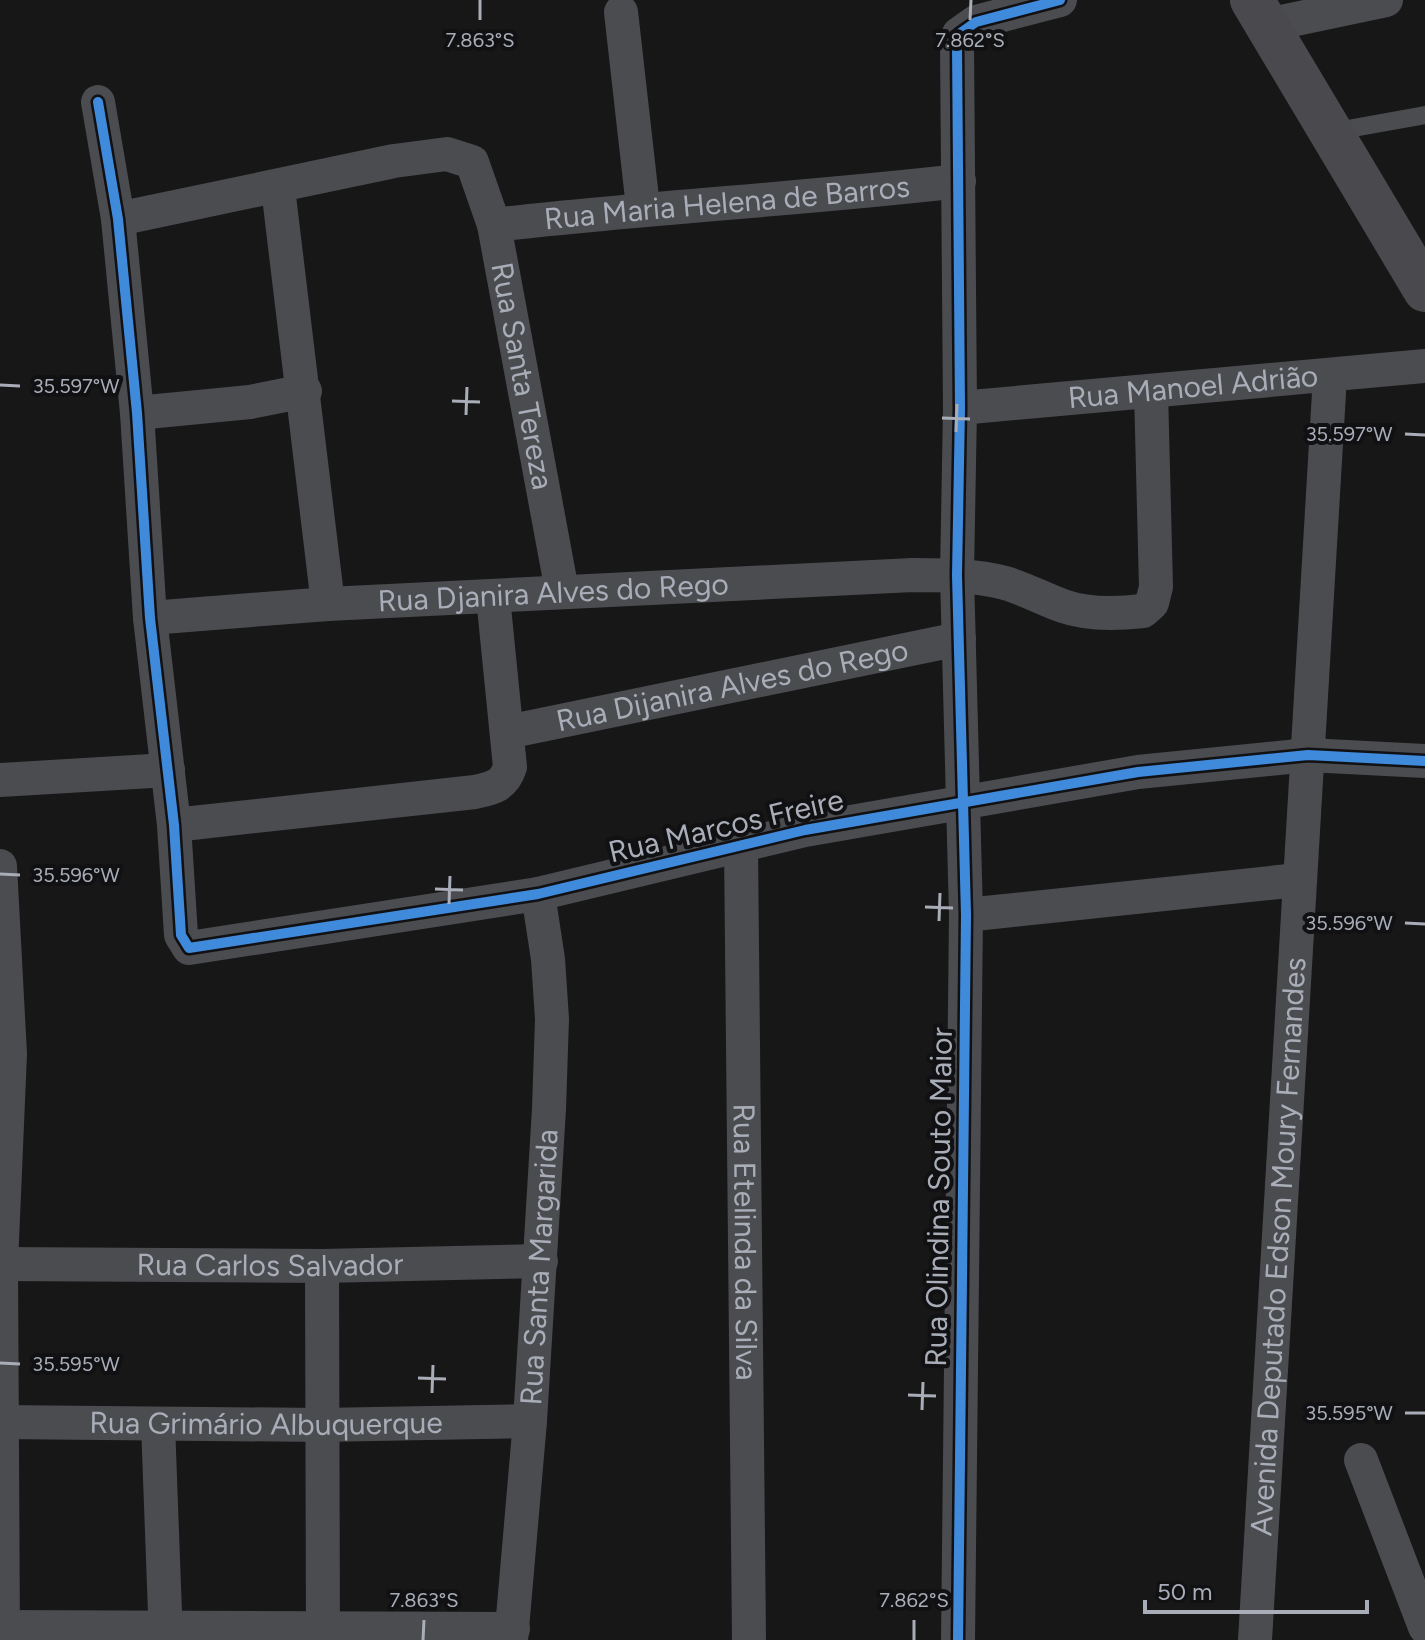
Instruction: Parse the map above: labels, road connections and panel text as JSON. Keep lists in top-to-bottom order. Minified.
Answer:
{"streets":{"street":["Rua Maria Helena de Barros","Rua Santa Tereza","Rua Manoel Adrião","Rua Djanira Alves do Rego","Rua Dijanira Alves do Rego","Rua Marcos Freire","Rua Olindina Souto Maior","Rua Etelinda da Silva","Avenida Deputado Edson Moury Fernandes","Rua Carlos Salvador","Rua Santa Margarida","Rua Grimário Albuquerque"]},"crossings":[["Rua Maria Helena de Barros","Rua Santa Tereza"],["Rua Maria Helena de Barros","Rua Olindina Souto Maior"],["Rua Santa Tereza","Rua Djanira Alves do Rego"],["Rua Manoel Adrião","Rua Djanira Alves do Rego"],["Rua Manoel Adrião","Rua Olindina Souto Maior"],["Rua Manoel Adrião","Avenida Deputado Edson Moury Fernandes"],["Rua Djanira Alves do Rego","Rua Olindina Souto Maior"],["Rua Dijanira Alves do Rego","Rua Olindina Souto Maior"],["Rua Marcos Freire","Rua Olindina Souto Maior"],["Rua Marcos Freire","Rua Etelinda da Silva"],["Rua Marcos Freire","Avenida Deputado Edson Moury Fernandes"],["Rua Marcos Freire","Rua Santa Margarida"],["Rua Carlos Salvador","Rua Santa Margarida"],["Rua Santa Margarida","Rua Grimário Albuquerque"]],"scale_bar":"50 m","coordinates":["7.863°S","7.862°S","35.597°W","35.596°W","35.595°W"]}
